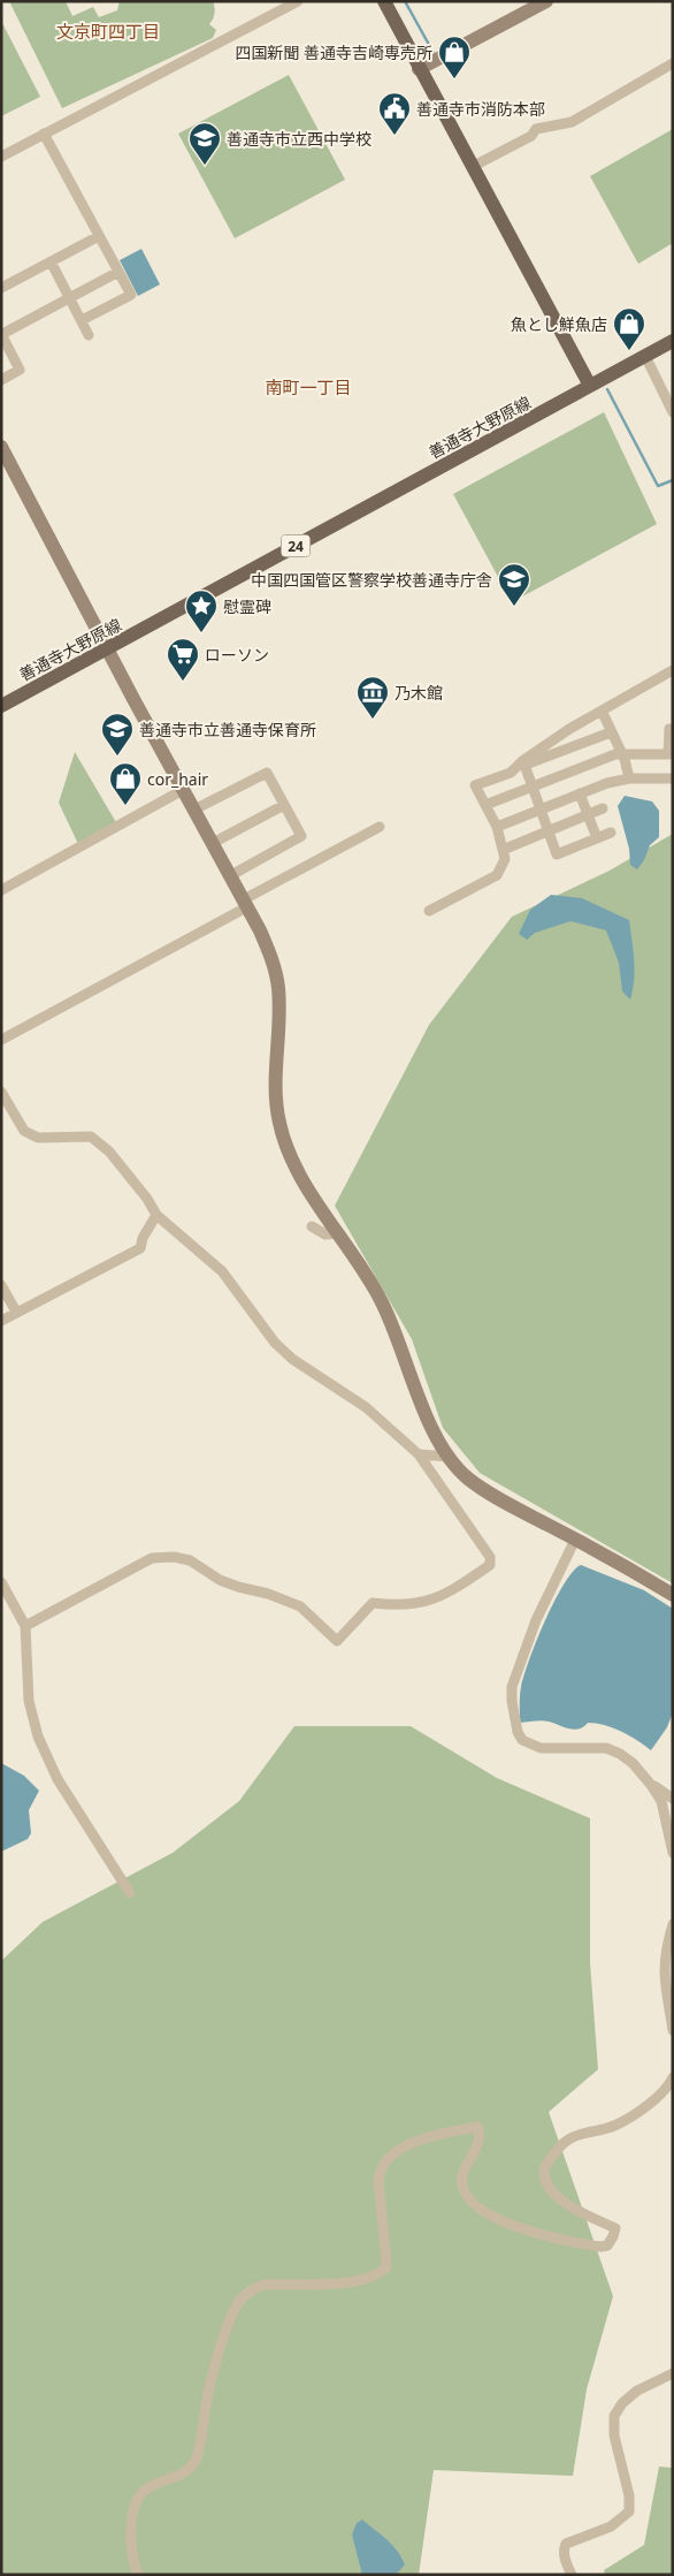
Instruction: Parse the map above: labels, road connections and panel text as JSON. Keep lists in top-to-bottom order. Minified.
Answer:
{"streets":{"main road":["善通寺大野原線","24"]},"districts":["文京町四丁目","南町一丁目"],"places":{"shop":["四国新聞 善通寺吉崎専売所","魚とし鮮魚店","cor_hair"],"public building":["善通寺市消防本部"],"school or university":["善通寺市立西中学校","中国四国管区警察学校善通寺庁舎","善通寺市立善通寺保育所"],"place":["慰霊碑"],"supermarket":["ローソン"],"museum":["乃木館"]}}
